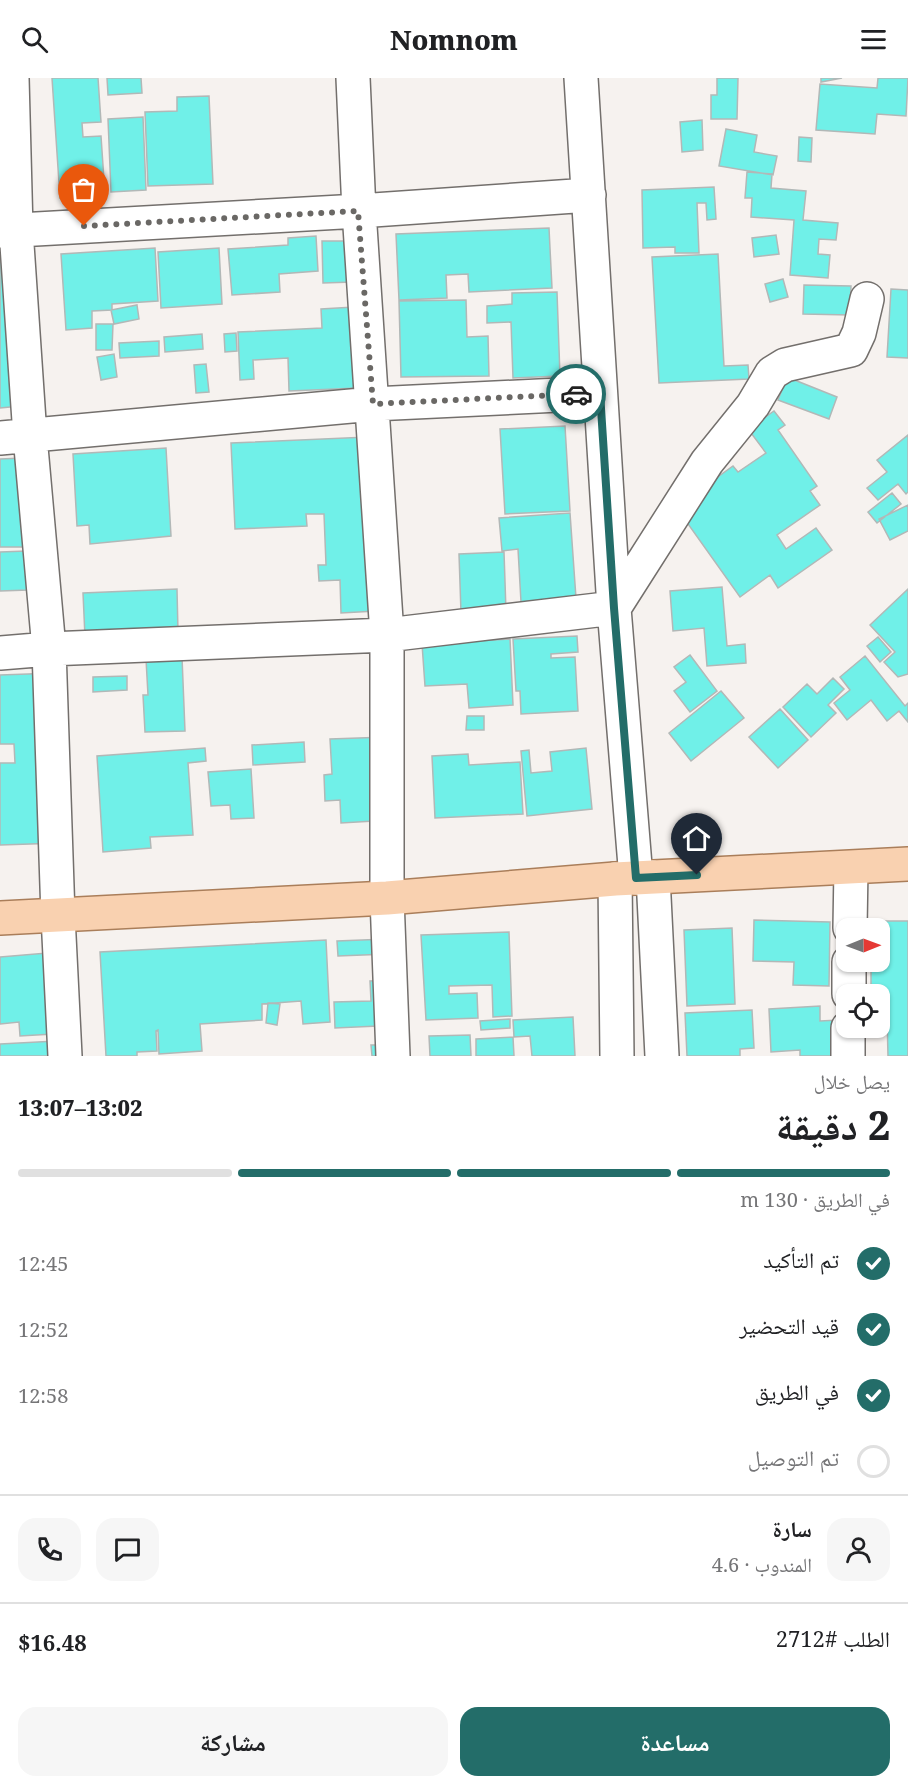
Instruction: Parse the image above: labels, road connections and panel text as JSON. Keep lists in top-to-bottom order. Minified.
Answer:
{"north":"right","page":{"header":"Nomnom","heading":["2 دقيقة","يصل خلال","13:02–13:07"],"panel":["سارة","المندوب · 4.6","الطلب #2712","$16.48"],"bar":"في الطريق · 130 m","list":[["تم التأكيد","12:45"],["قيد التحضير","12:52"],["في الطريق","12:58"],"تم التوصيل"],"buttons":["مساعدة","مشاركة"]}}
